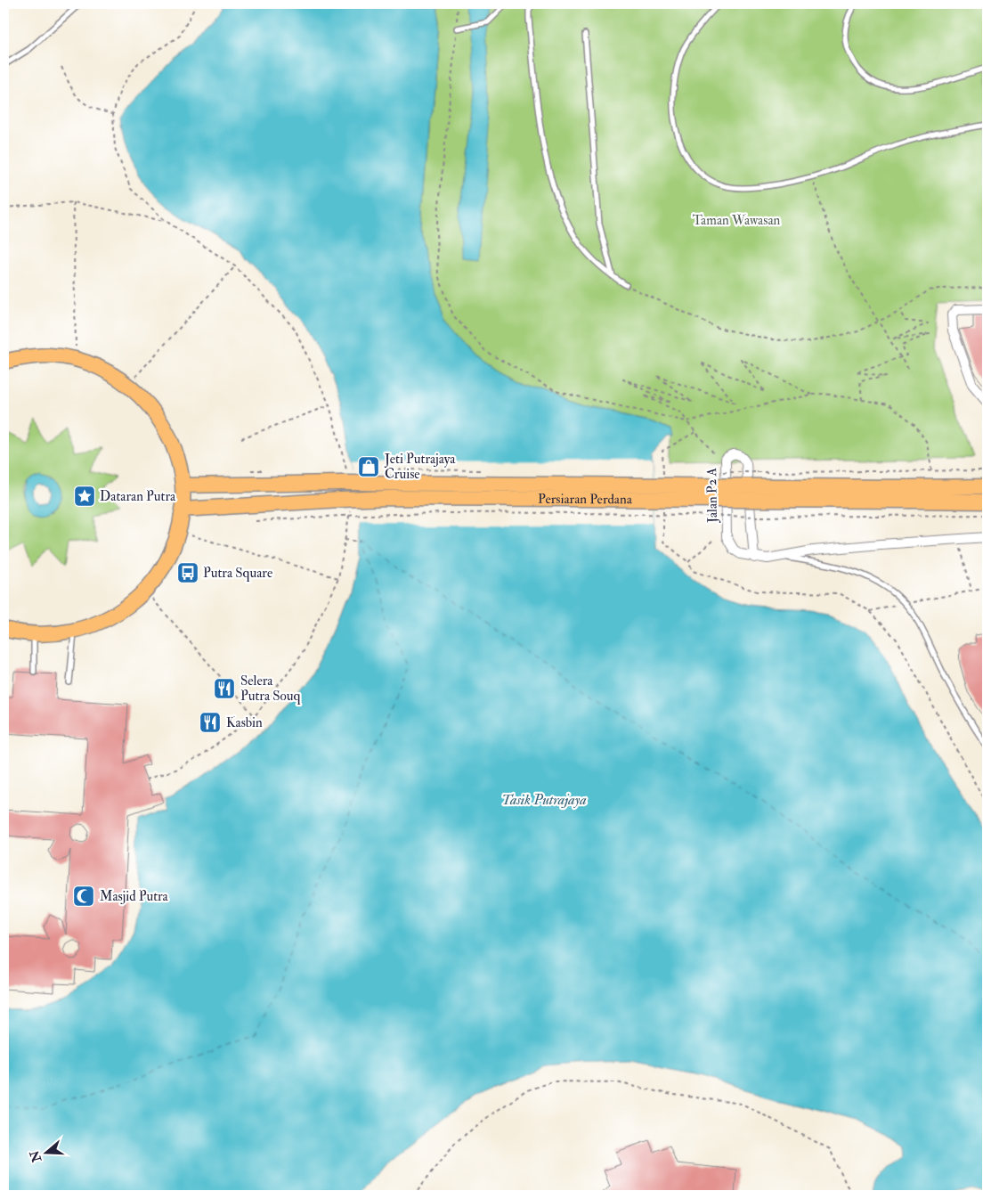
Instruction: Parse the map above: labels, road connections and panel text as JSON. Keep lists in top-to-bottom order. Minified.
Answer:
{"streets":{"main road":["Persiaran Perdana"],"street":["Jalan P2 A"]},"water":["Tasik Putrajaya"],"parks":["Taman Wawasan"],"places":{"shop":["Jeti Putrajaya Cruise"],"place":["Dataran Putra"],"bus stop":["Putra Square"],"restaurant":["Selera Putra Souq","Kasbin"],"mosque":["Masjid Putra"]},"north":"left"}
